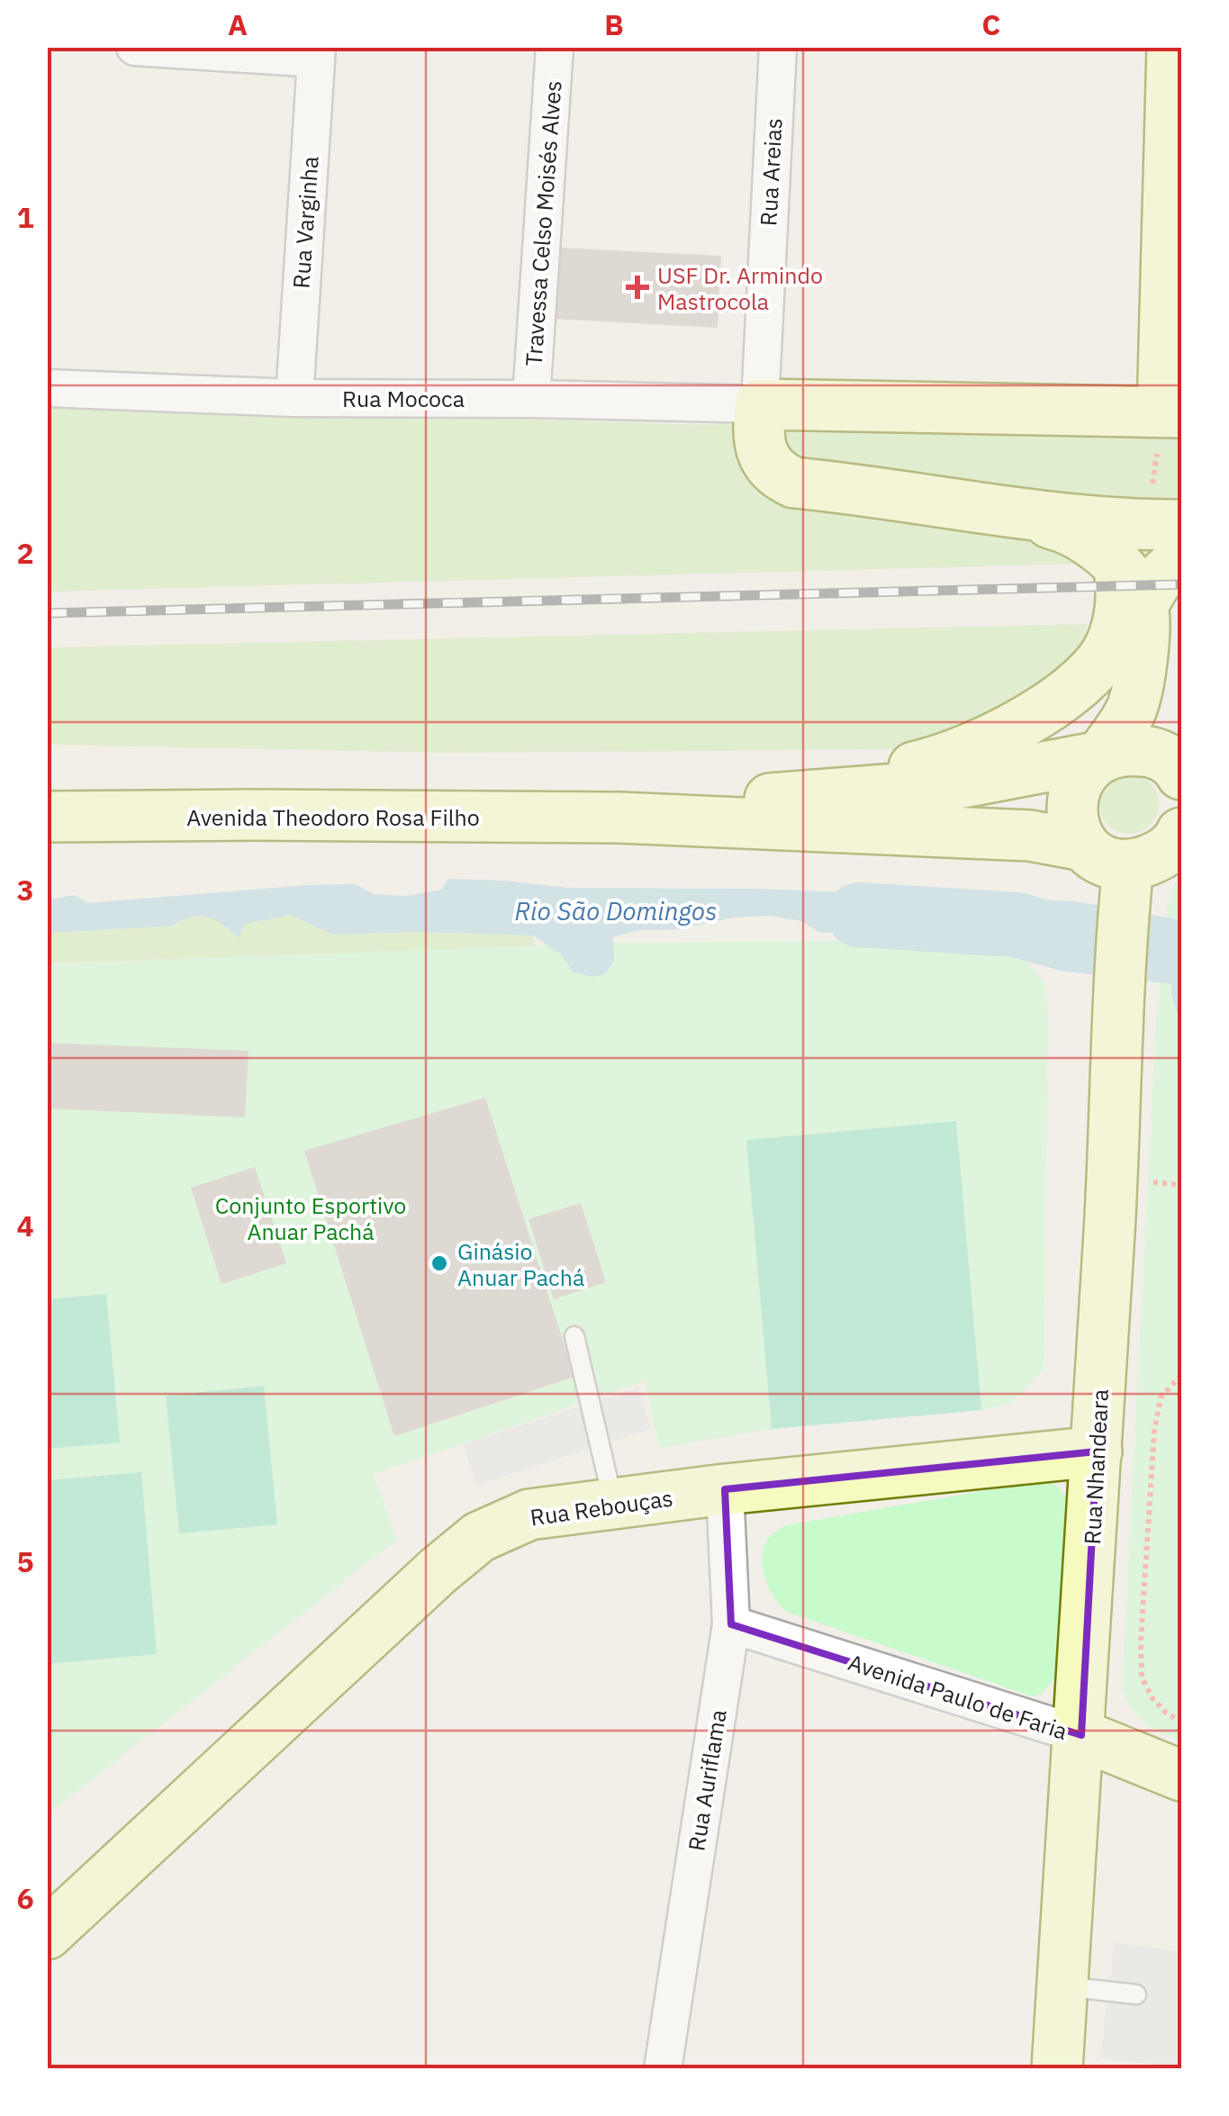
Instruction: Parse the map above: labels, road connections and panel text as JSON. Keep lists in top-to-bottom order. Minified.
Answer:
{"streets":{"main road":["Rua Mococa","Avenida Theodoro Rosa Filho","Rua Nhandeara","Rua Rebouças","Avenida Paulo de Faria"],"street":["Rua Areias","Rua Varginha","Travessa Celso Moisés Alves","Rua Auriflama"]},"crossings":[["Rua Areias","Rua Mococa"],["Rua Varginha","Rua Mococa"],["Travessa Celso Moisés Alves","Rua Mococa"],["Avenida Theodoro Rosa Filho","Rua Nhandeara"],["Rua Nhandeara","Rua Rebouças"],["Rua Nhandeara","Avenida Paulo de Faria"],["Rua Rebouças","Rua Auriflama"],["Avenida Paulo de Faria","Rua Auriflama"]],"water":["Rio São Domingos"],"parks":["Conjunto Esportivo Anuar Pachá"],"places":{"health":["USF Dr. Armindo Mastrocola"],"other":["Ginásio Anuar Pachá"]},"grid":{"columns":["A","B","C"],"rows":["1","2","3","4","5","6"]}}
